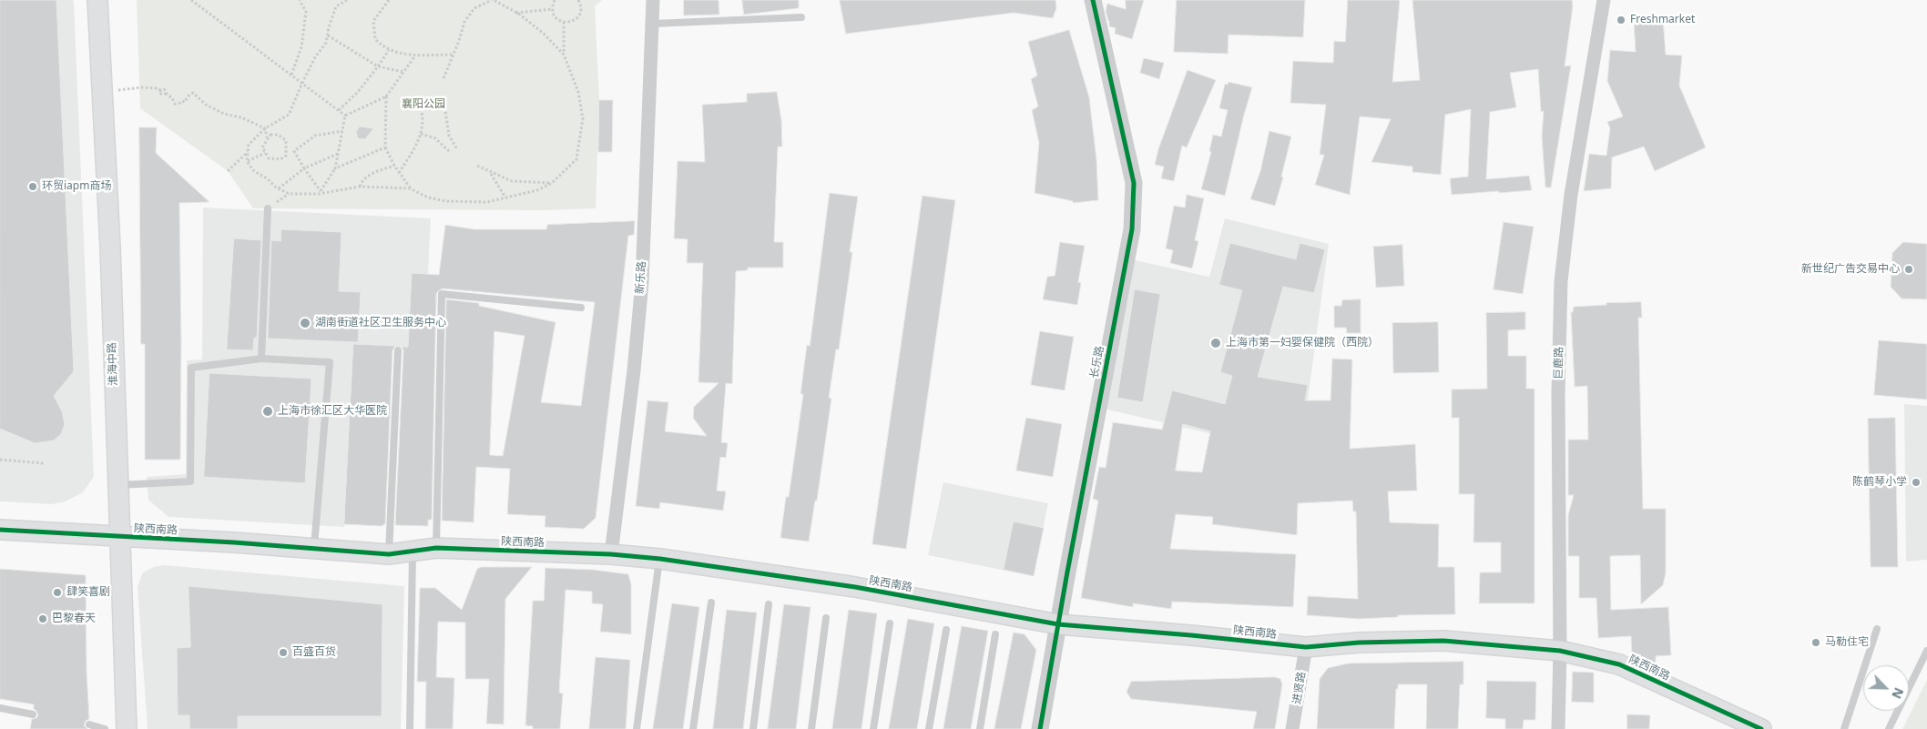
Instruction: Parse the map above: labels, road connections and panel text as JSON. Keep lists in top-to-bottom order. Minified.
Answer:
{"streets":{"main road":["淮海中路","陕西南路"],"street":["新乐路","长乐路","巨鹿路","进贤路"]},"crossings":[["新乐路","陕西南路"],["长乐路","陕西南路"],["巨鹿路","陕西南路"],["淮海中路","陕西南路"],["陕西南路","进贤路"]],"parks":["襄阳公园"],"places":["Freshmarket","环贸iapm商场","新世纪广告交易中心","湖南街道社区卫生服务中心","上海市第一妇婴保健院（西院）","上海市徐汇区大华医院","陈鹤琴小学","肆笑喜剧","巴黎春天","马勒住宅","百盛百货"],"north":"bottom right"}
